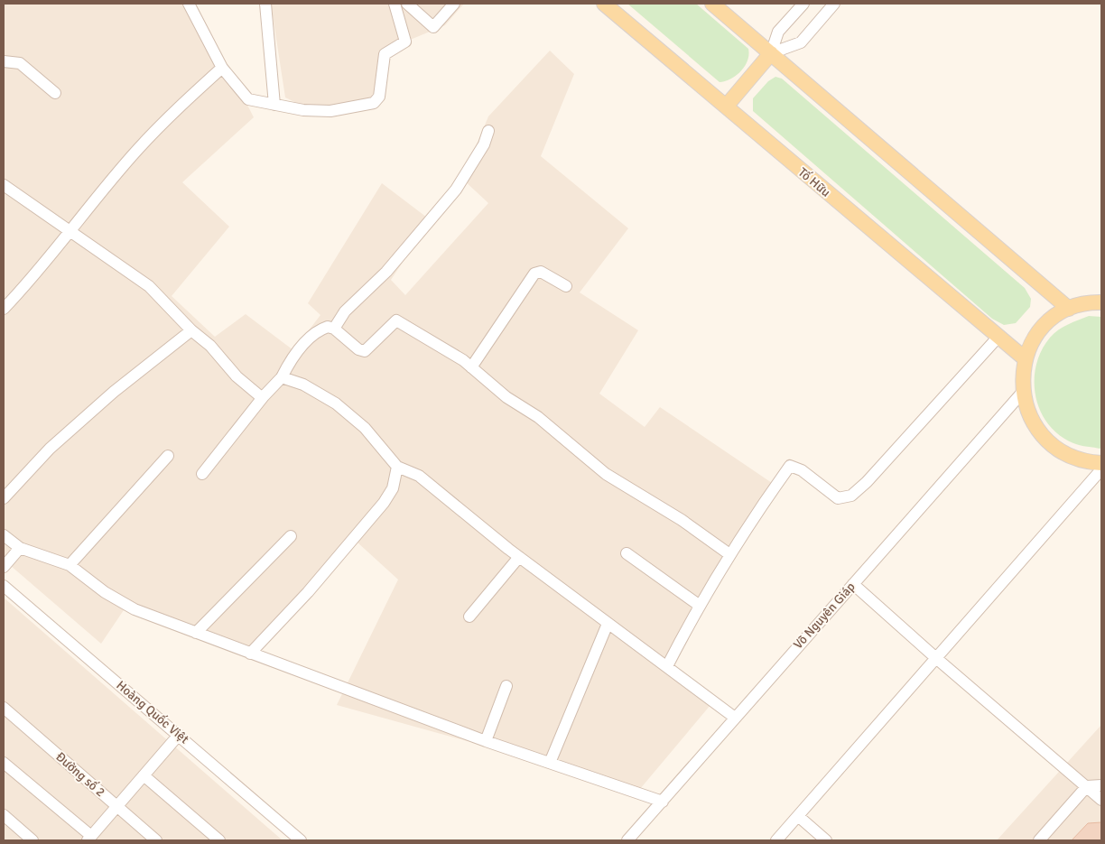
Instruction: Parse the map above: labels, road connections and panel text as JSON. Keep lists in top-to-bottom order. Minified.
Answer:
{"streets":{"main road":["Tố Hữu"],"street":["Võ Nguyên Giáp","Hoàng Quốc Việt","Đường số 2"]}}
